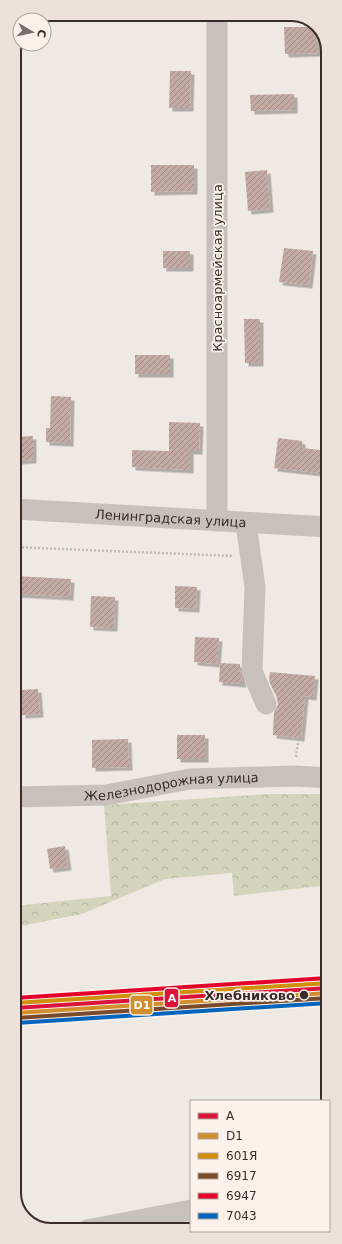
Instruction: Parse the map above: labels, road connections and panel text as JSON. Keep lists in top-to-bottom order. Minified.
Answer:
{"streets":{"street":["Красноармейская улица","Ленинградская улица","Железнодорожная улица"]},"crossings":[["Красноармейская улица","Ленинградская улица"]],"places":["Хлебниково"],"lines":["transit line 6947","transit line 601Я","transit line A","transit line D1","transit line 6917","transit line 7043"],"legend":["A","D1","601Я","6917","6947","7043"],"north":"right"}
